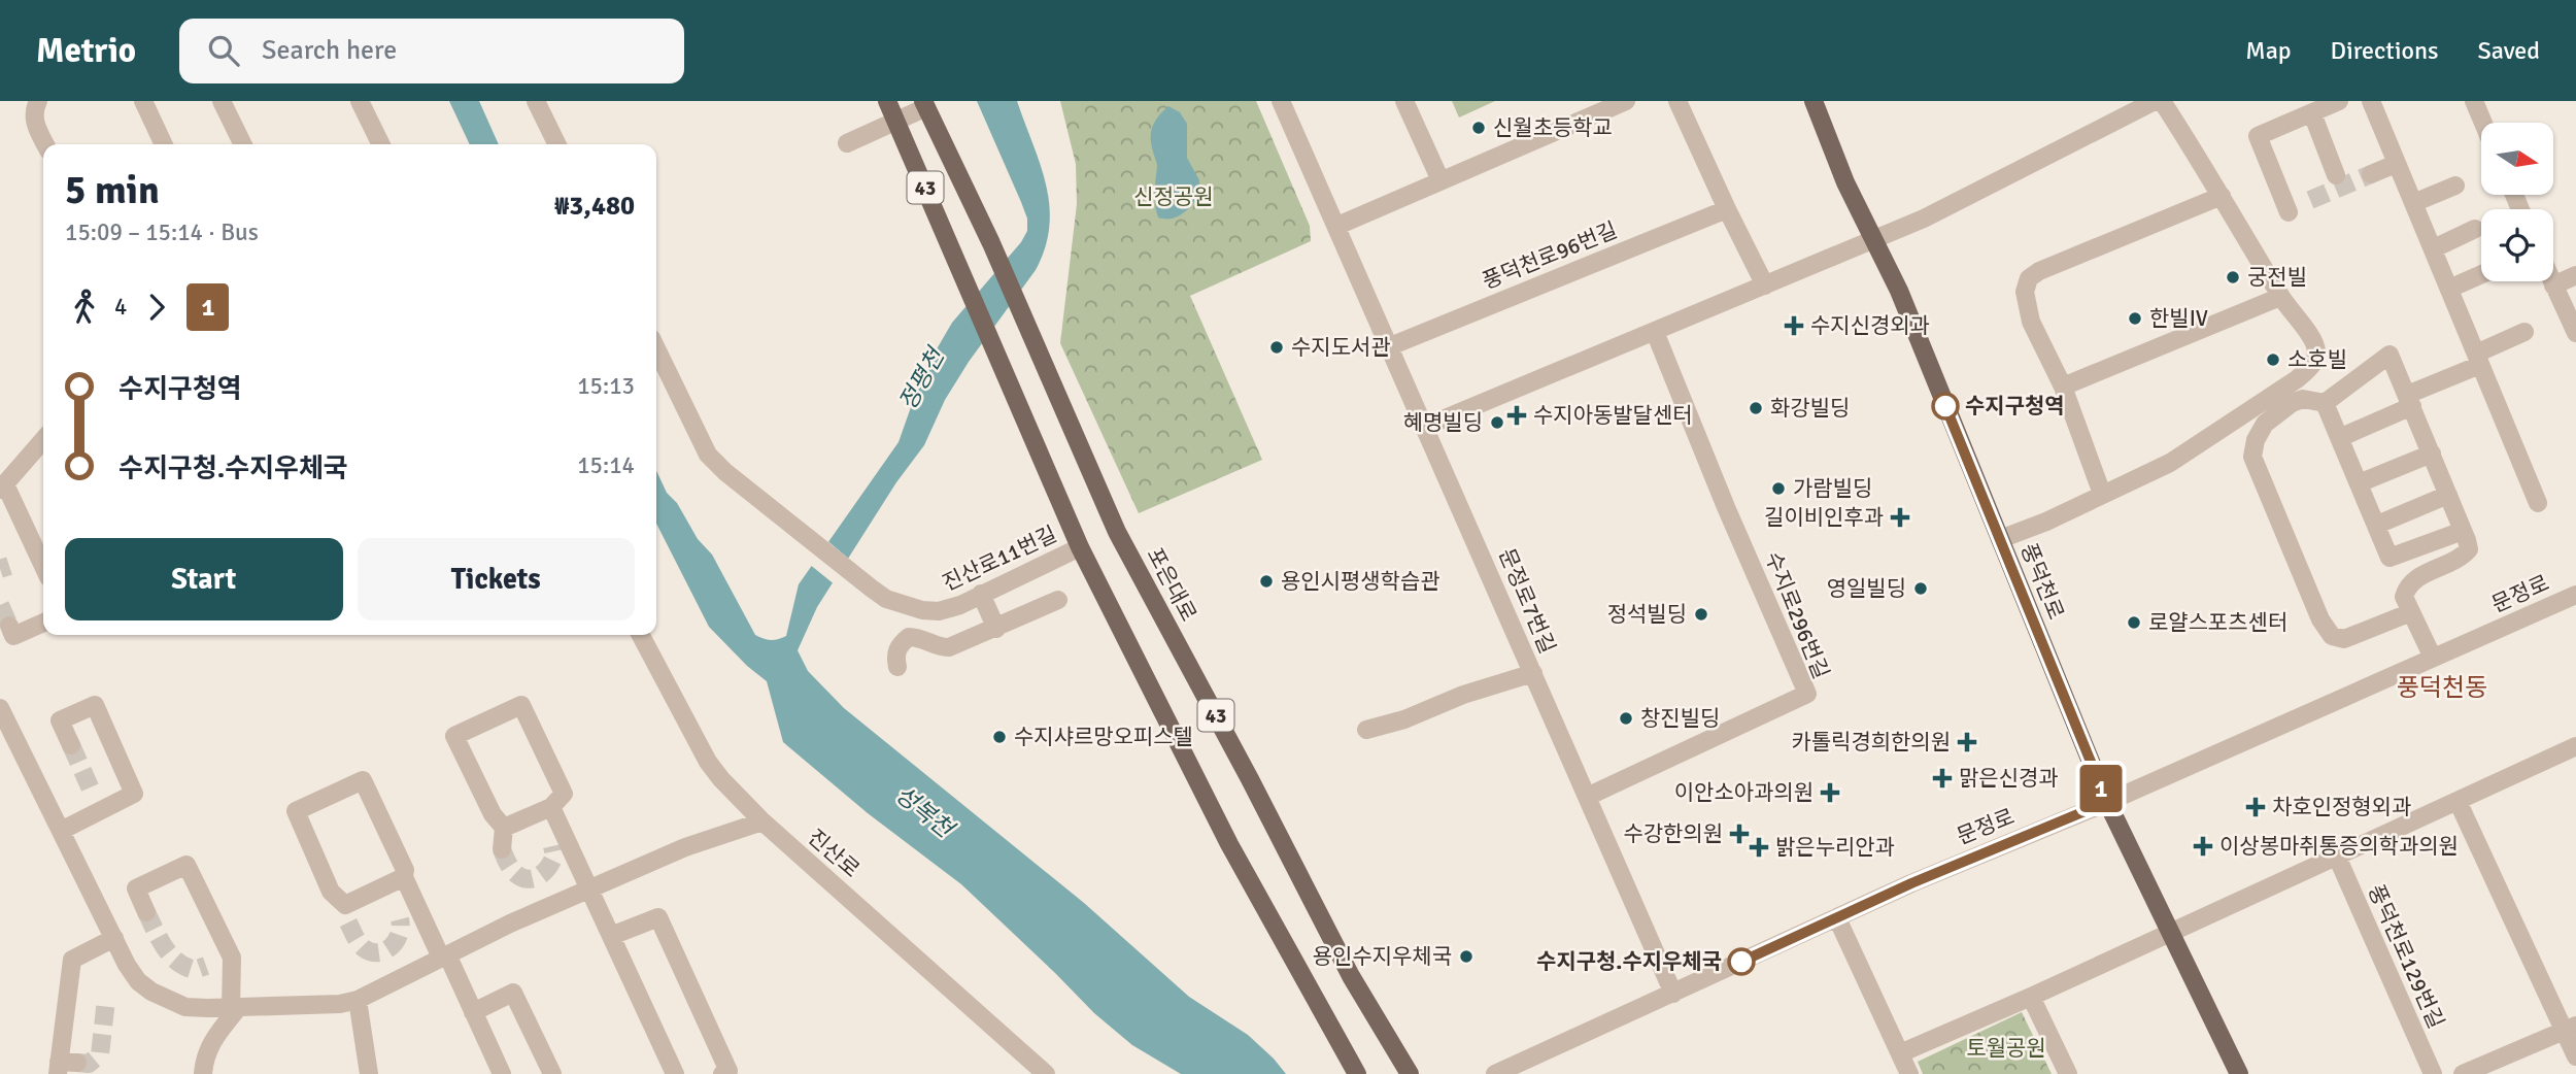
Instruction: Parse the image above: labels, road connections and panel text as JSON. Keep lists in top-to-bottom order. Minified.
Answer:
{"streets":{"main road":["43","풍덕천로","포은대로"],"street":["풍덕천로96번길","진산로11번길","문정로","문정로7번길","수지로296번길","진산로","풍덕천로129번길"]},"crossings":[["43","진산로11번길"],["풍덕천로96번길","문정로7번길"],["풍덕천로","문정로"],["문정로","문정로7번길"],["문정로7번길","수지로296번길"]],"districts":["풍덕천동"],"water":["정평천","성복천"],"parks":["신정공원","토월공원"],"places":{"other":["신월초등학교","궁전빌","한빌IV","수지도서관","소호빌","수지구청역","화강빌딩","혜명빌딩","가람빌딩","용인시평생학습관","영일빌딩","정석빌딩","로얄스포츠센터","창진빌딩","수지샤르망오피스텔","용인수지우체국","수지구청.수지우체국"],"health":["수지신경외과","수지아동발달센터","길이비인후과","카톨릭경희한의원","맑은신경과","이안소아과의원","차호인정형외과","수강한의원","이상봉마취통증의학과의원","밝은누리안과"]},"lines":["bus line 1"],"north":"right","page":{"header":"Metrio","search":"Search here","nav":["Map","Directions","Saved"],"on_map":"1","heading":["5 min","15:09 – 15:14 · Bus","₩3,480"],"legs":["4","1"],"list":[{"name":"수지구청역","value":"15:13"},{"name":"수지구청.수지우체국","value":"15:14"}],"buttons":["Start","Tickets"]}}
